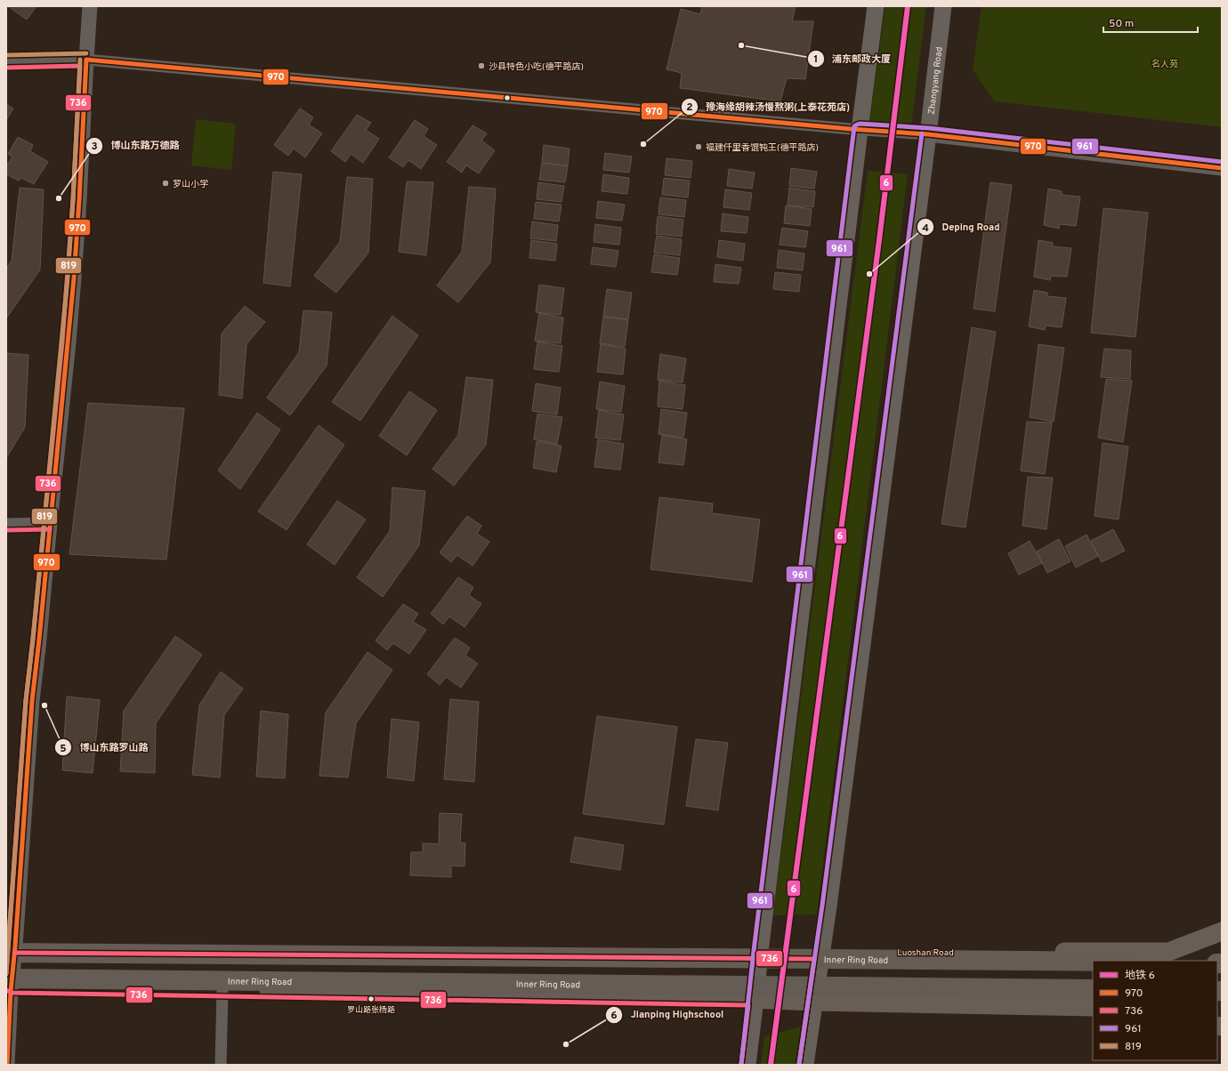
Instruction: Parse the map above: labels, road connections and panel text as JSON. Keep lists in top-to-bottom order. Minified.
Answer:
{"streets":{"highway":["Inner Ring Road"],"main road":["Zhangyang Road","Luoshan Road"]},"crossings":[["Zhangyang Road","Luoshan Road"],["Luoshan Road","Inner Ring Road"]],"parks":["名人苑"],"places":["浦东邮政大厦","沙县特色小吃(德平路店)","豫海缘胡辣汤慢熬粥(上泰花苑店)","福建仟里香馄钝王(德平路店)","罗山小学","博山东路万德路","Deping Road","博山东路罗山路","罗山路张杨路","Jianping Highschool"],"lines":["metro line 6","transit line 819","transit line 970","transit line 736","transit line 961"],"legend":["地铁 6","970","736","961","819"],"scale_bar":"50 m"}
